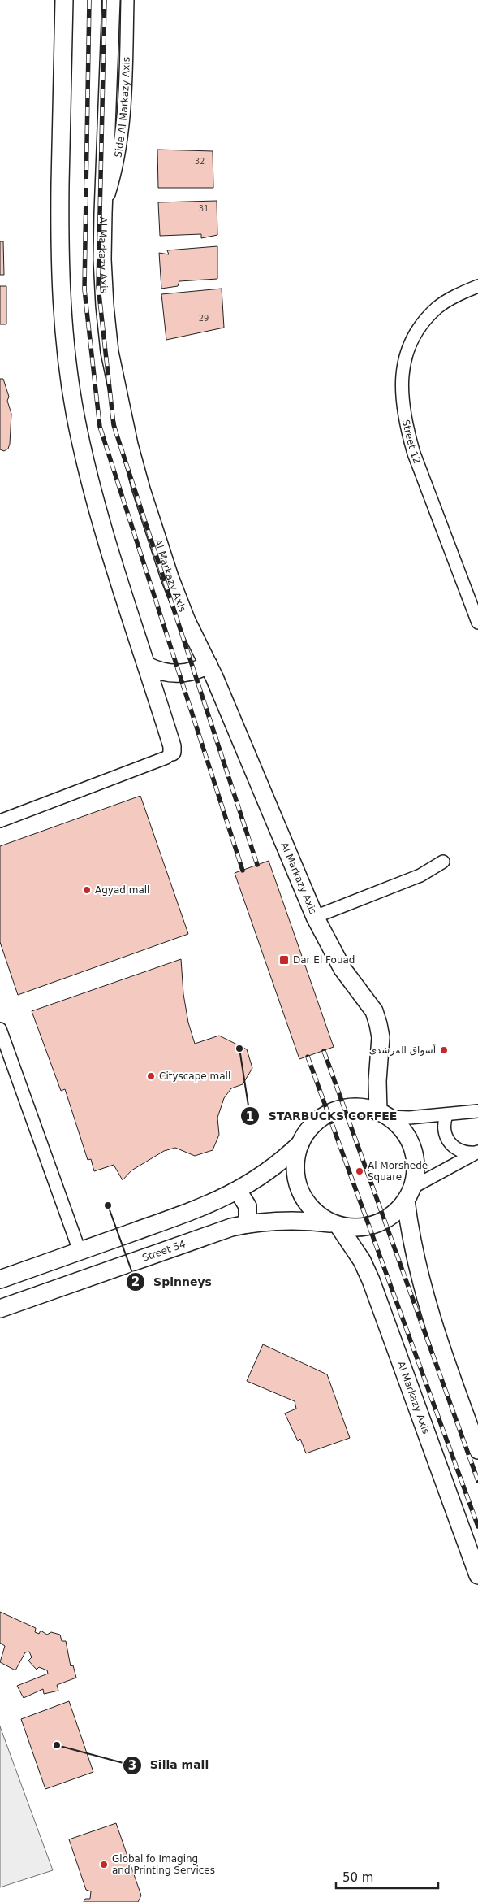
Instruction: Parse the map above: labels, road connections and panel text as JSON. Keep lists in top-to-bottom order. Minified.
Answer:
{"streets":{"main road":["Al Markazy Axis","Street 54"],"street":["Side Al Markazy Axis","Street 12"]},"crossings":[["Side Al Markazy Axis","Al Markazy Axis"],["Al Markazy Axis","Street 54"]],"places":{"other":["Agyad mall","STARBUCKS COFFEE","أسواق المرشدى","Cityscape mall","Al Morshede Square","Spinneys","Silla mall","Global fo Imaging and Printing Services"],"transit":["Dar El Fouad"]},"house_numbers":["32","31","29"],"scale_bar":"50 m"}
